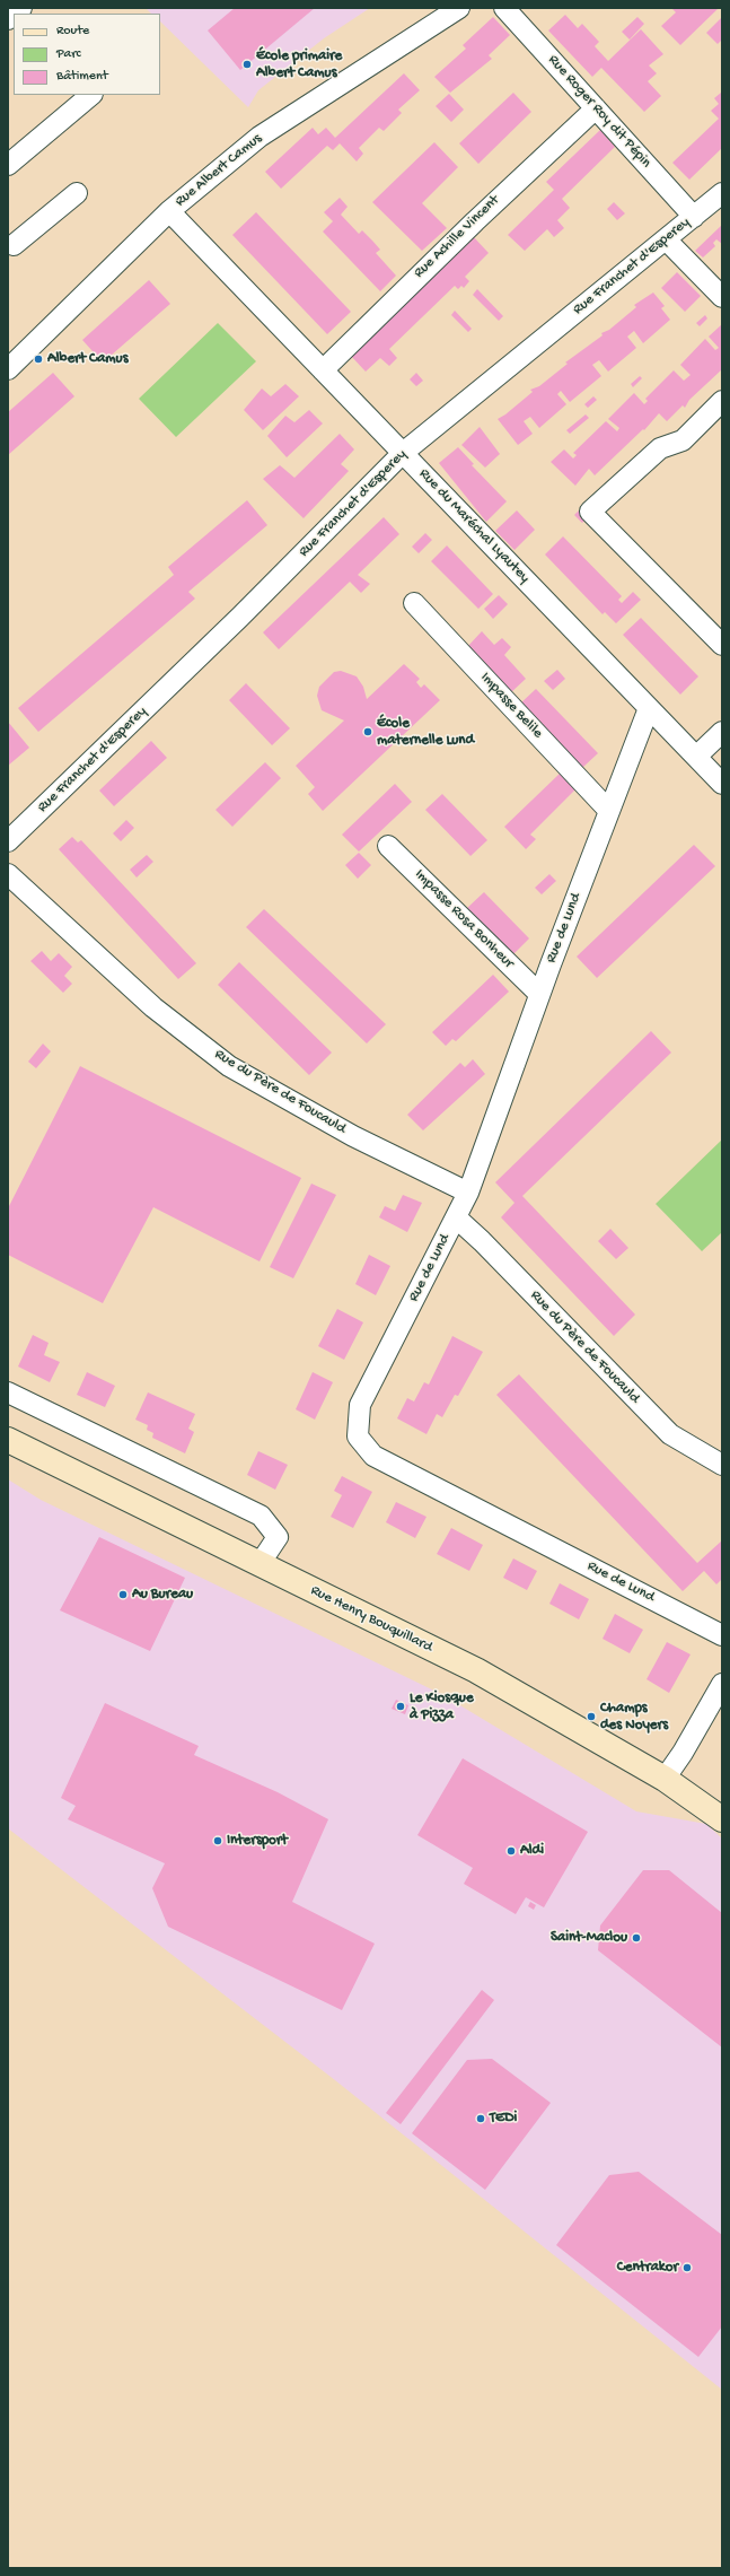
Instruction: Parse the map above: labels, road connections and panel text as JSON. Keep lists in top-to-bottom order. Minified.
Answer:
{"streets":{"main road":["Rue Henry Bouquillard"],"street":["Rue Roger Roy dit Pépin","Rue Albert Camus","Rue Achille Vincent","Rue Franchet d'Esperey","Rue du Maréchal Lyautey","Impasse Belile","Impasse Rosa Bonheur","Rue de Lund","Rue du Père de Foucauld"]},"crossings":[["Rue Roger Roy dit Pépin","Rue Achille Vincent"],["Rue Roger Roy dit Pépin","Rue Franchet d'Esperey"],["Rue Albert Camus","Rue du Maréchal Lyautey"],["Rue Achille Vincent","Rue du Maréchal Lyautey"],["Rue Franchet d'Esperey","Rue du Maréchal Lyautey"],["Rue du Maréchal Lyautey","Rue de Lund"],["Impasse Belile","Rue de Lund"],["Impasse Rosa Bonheur","Rue de Lund"],["Rue de Lund","Rue du Père de Foucauld"]],"places":["École primaire Albert Camus","Albert Camus","École maternelle Lund","Au Bureau","Le Kiosque à Pizza","Champs des Noyers","Intersport","Aldi","Saint-Maclou","TEDi","Centrakor"],"legend":["Route","Parc","Bâtiment"]}
